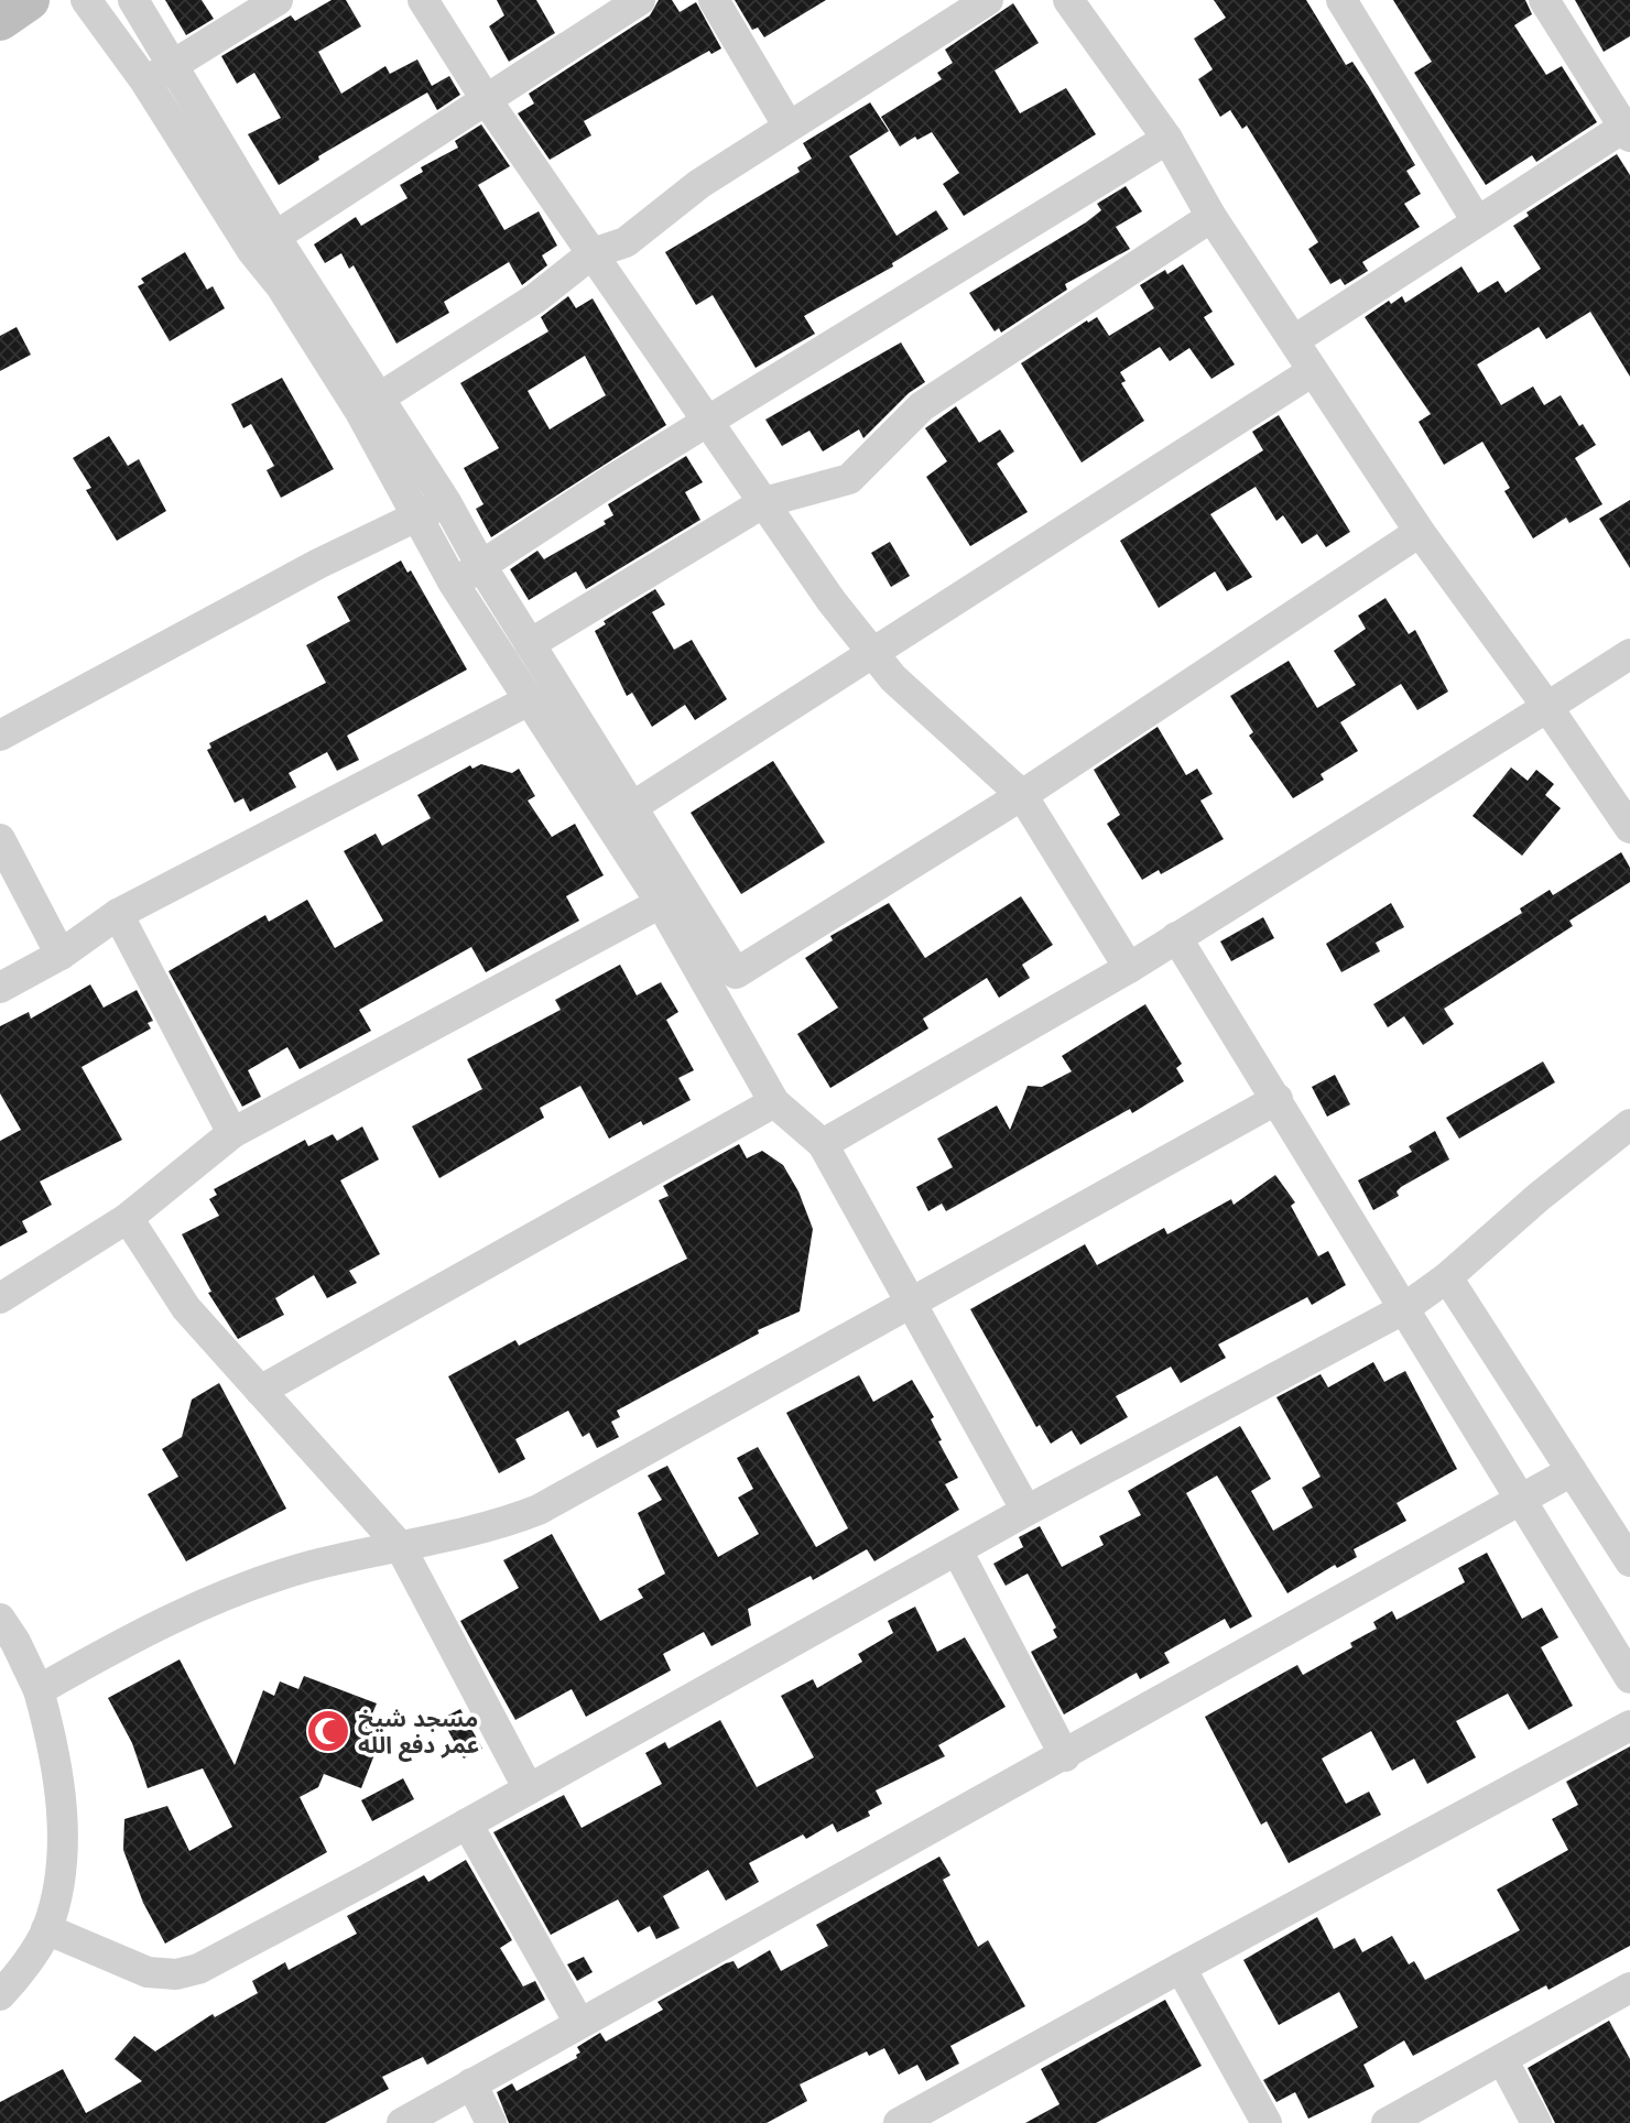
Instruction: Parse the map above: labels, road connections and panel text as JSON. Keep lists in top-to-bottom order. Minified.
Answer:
{"places":{"mosque":["مسجد شيخ عمر دفع الله"]}}
